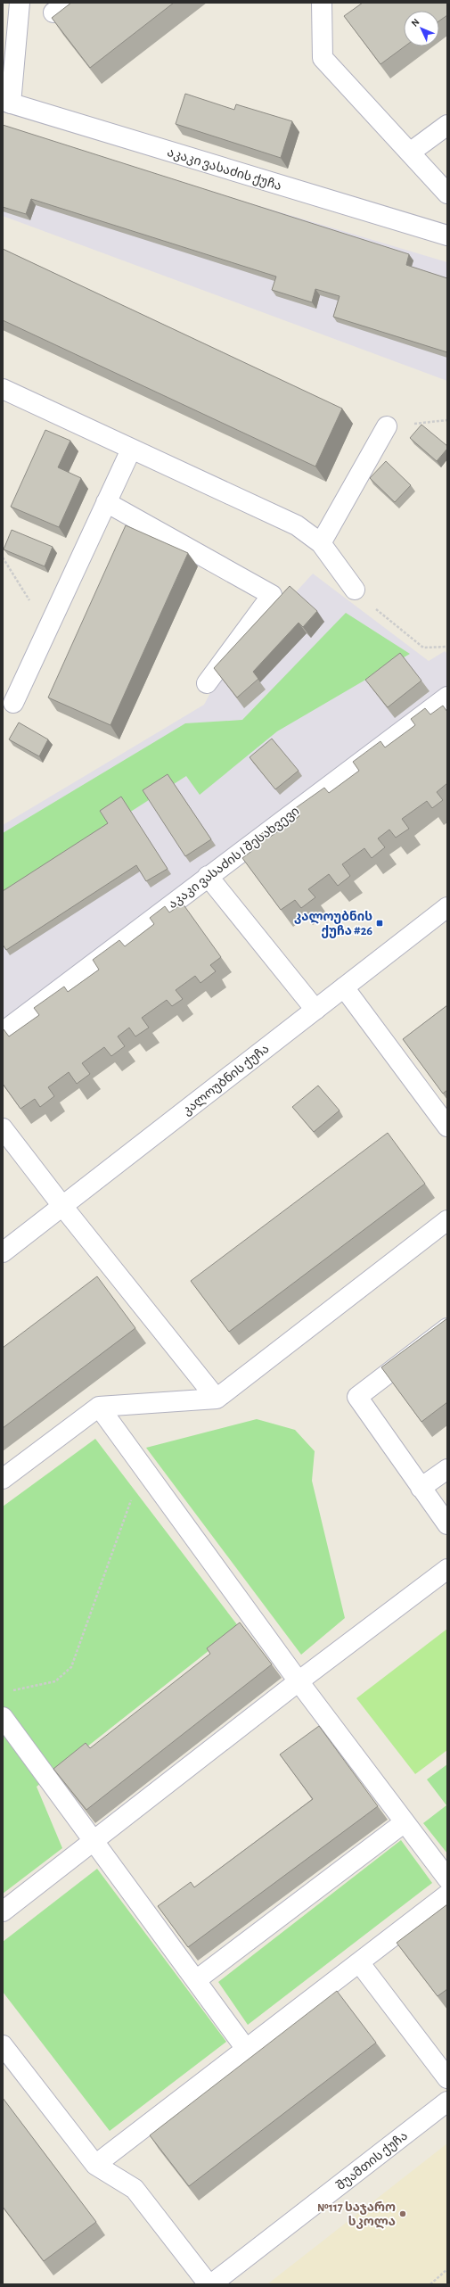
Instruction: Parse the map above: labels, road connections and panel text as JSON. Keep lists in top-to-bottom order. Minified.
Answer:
{"streets":{"street":["აკაკი ვასაძის ქუჩა","აკაკი ვასაძის I შესახვევი","კალოუბნის ქუჩა","შუამთის ქუჩა"]},"places":{"transit":["კალოუბნის ქუჩა #26"],"other":["№117 საჯარო სკოლა"]},"north":"top left"}
